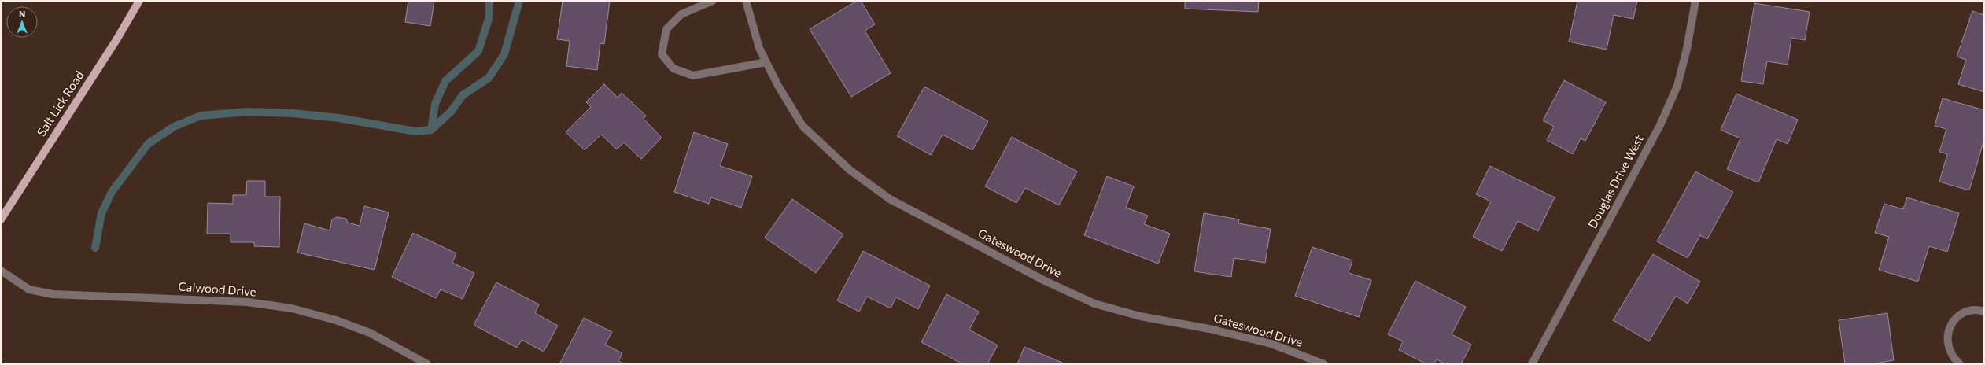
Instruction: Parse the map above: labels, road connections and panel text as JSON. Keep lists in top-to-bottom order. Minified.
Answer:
{"streets":{"main road":["Salt Lick Road"],"street":["Douglas Drive West","Gateswood Drive","Calwood Drive"]},"north":"top"}
